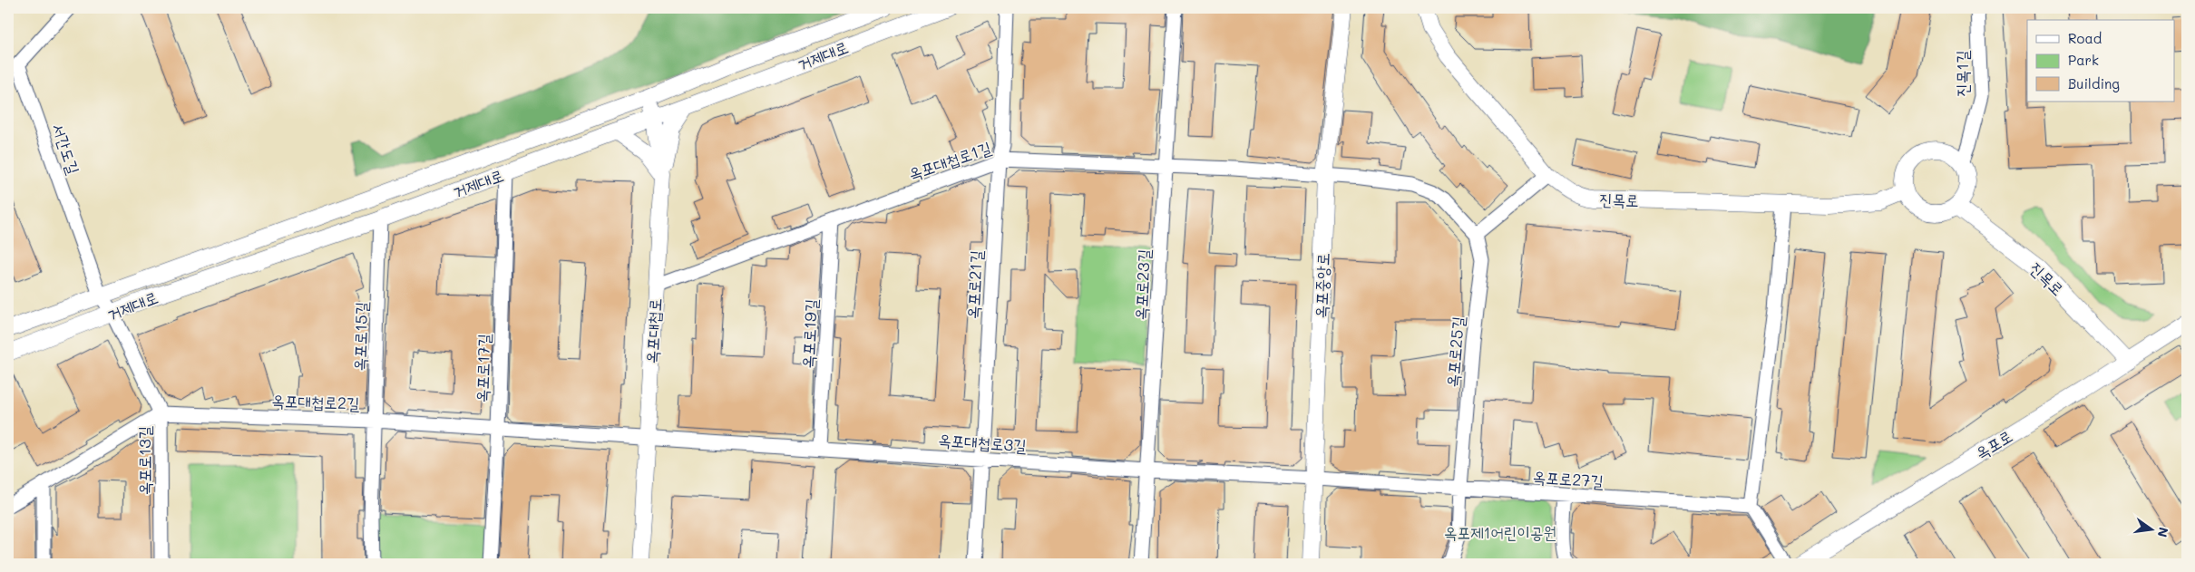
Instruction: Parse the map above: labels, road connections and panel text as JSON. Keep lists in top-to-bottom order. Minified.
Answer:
{"streets":{"street":["거제대로","진목1길","서간도길","옥포대첩로1길","진목로","옥포로21길","옥포로23길","옥포중앙로","옥포대첩로","옥포로19길","옥포로15길","옥포로25길","옥포로17길","옥포대첩로2길","옥포대첩로3길","옥포로","옥포로13길","옥포로27길"]},"crossings":[["거제대로","서간도길"],["거제대로","옥포대첩로"],["거제대로","옥포로15길"],["거제대로","옥포로17길"],["거제대로","옥포로13길"],["진목1길","진목로"],["서간도길","옥포로13길"],["옥포대첩로1길","옥포로21길"],["옥포대첩로1길","옥포로23길"],["옥포대첩로1길","옥포중앙로"],["옥포대첩로1길","옥포대첩로"],["옥포대첩로1길","옥포로19길"],["옥포대첩로1길","옥포로25길"],["진목로","옥포로"],["옥포로21길","옥포대첩로3길"],["옥포로23길","옥포대첩로3길"],["옥포중앙로","옥포대첩로3길"],["옥포중앙로","옥포로27길"],["옥포대첩로","옥포대첩로2길"],["옥포대첩로","옥포대첩로3길"],["옥포로19길","옥포대첩로3길"],["옥포로15길","옥포대첩로2길"],["옥포로25길","옥포로27길"],["옥포로17길","옥포대첩로2길"],["옥포대첩로2길","옥포대첩로3길"],["옥포대첩로2길","옥포로13길"],["옥포대첩로3길","옥포로27길"]],"parks":["옥포제1어린이공원"],"legend":["Road","Park","Building"],"north":"right"}
